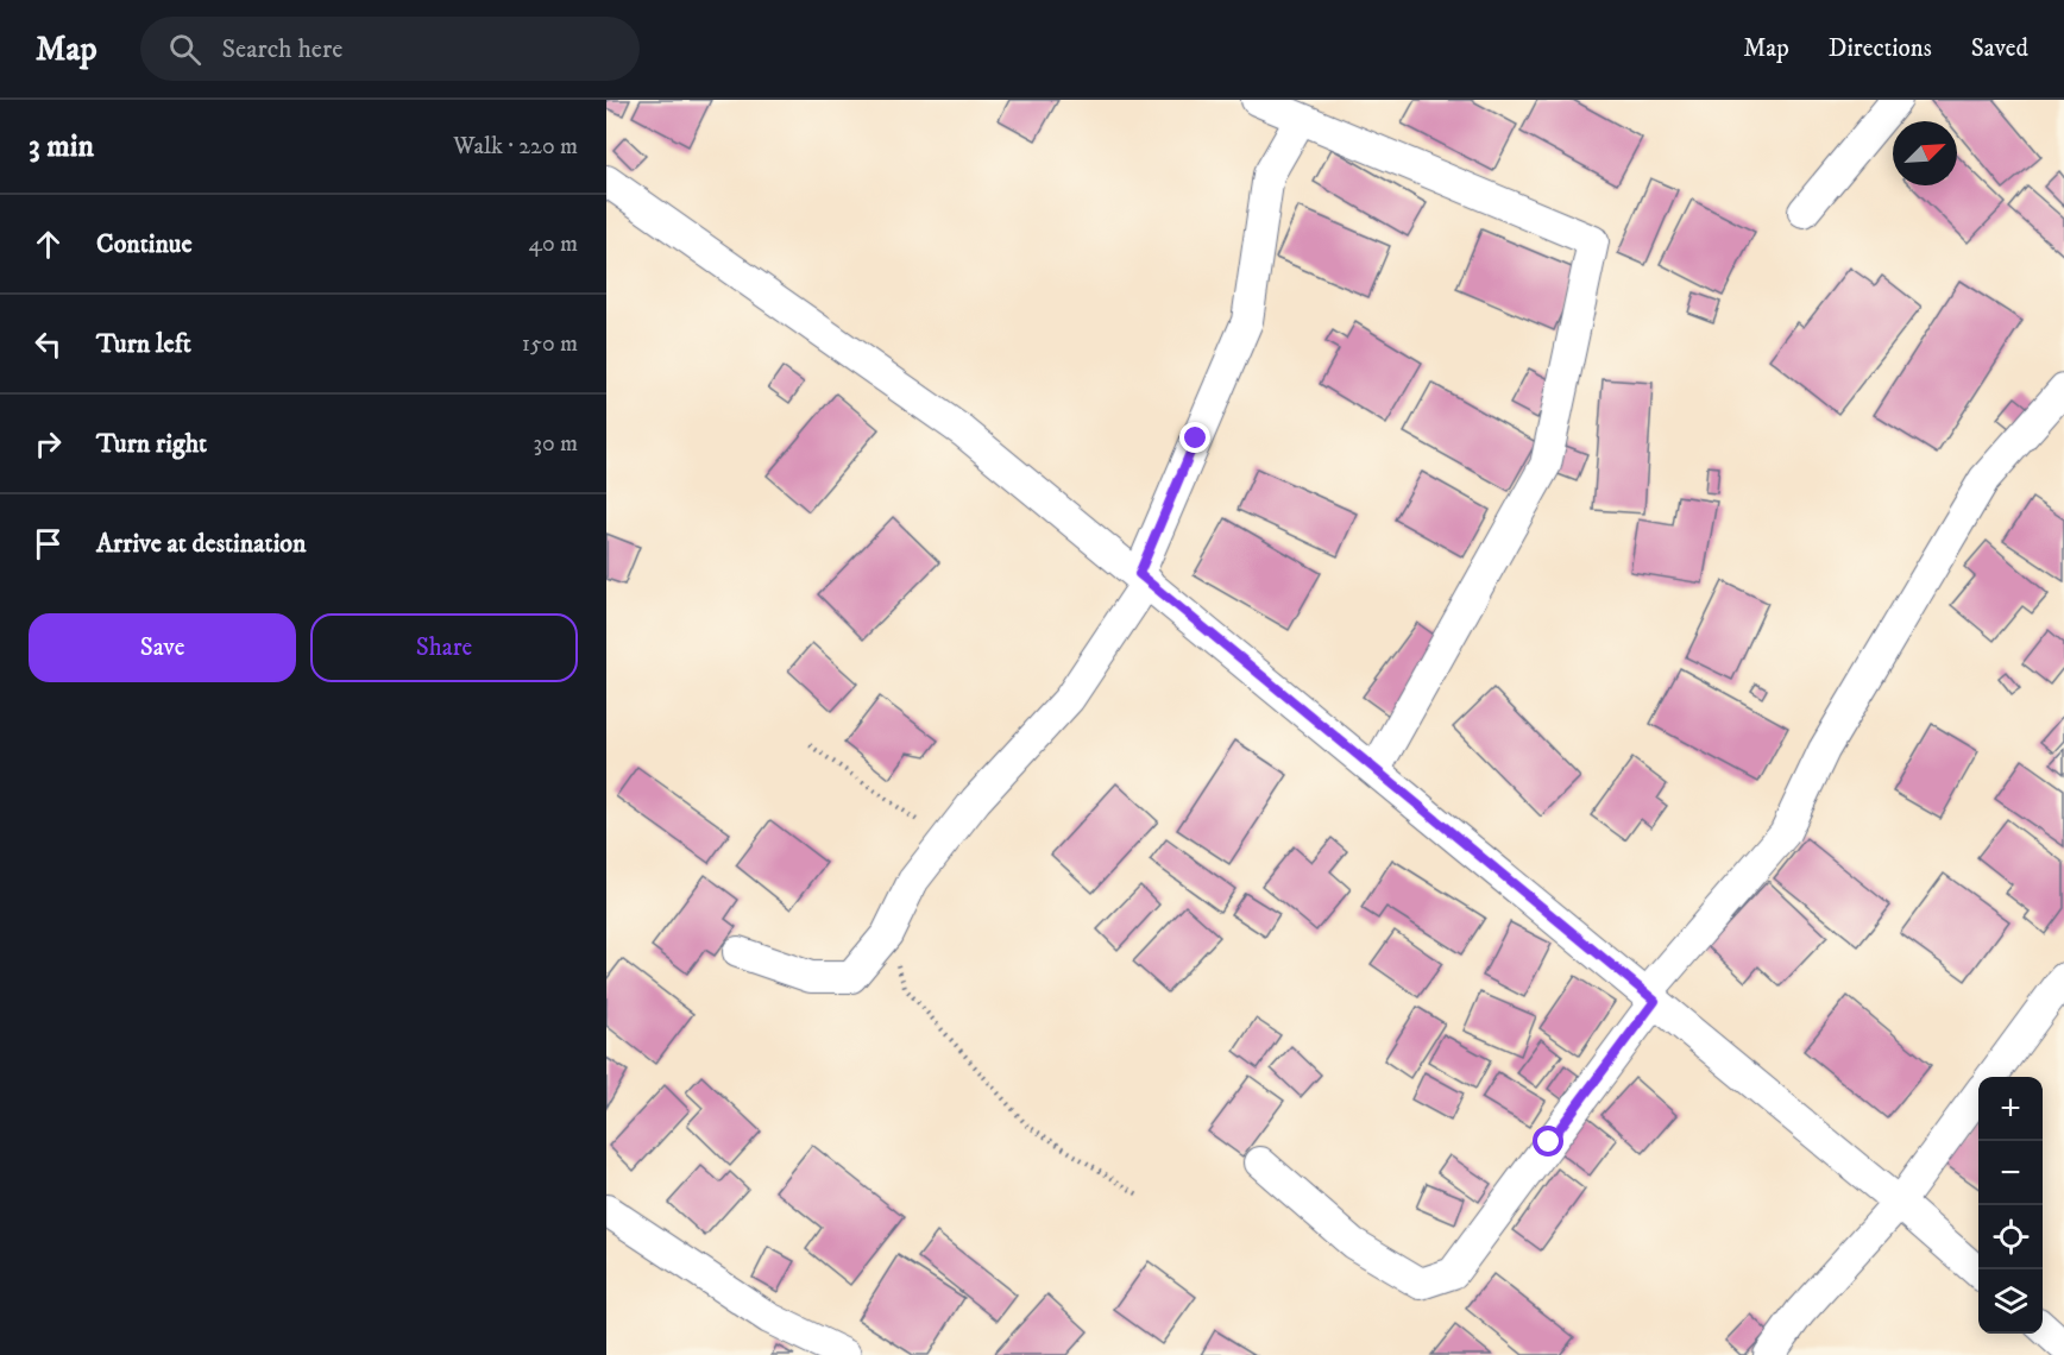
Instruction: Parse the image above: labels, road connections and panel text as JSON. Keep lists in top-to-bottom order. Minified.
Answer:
{"north":"top right","page":{"header":"Map","search":"Search here","nav":["Map","Directions","Saved"],"heading":["3 min","Walk · 220 m"],"list":[["Continue","40 m"],["Turn left","150 m"],["Turn right","30 m"],"Arrive at destination"],"buttons":["Save","Share"],"map_buttons":["+","−"]}}
